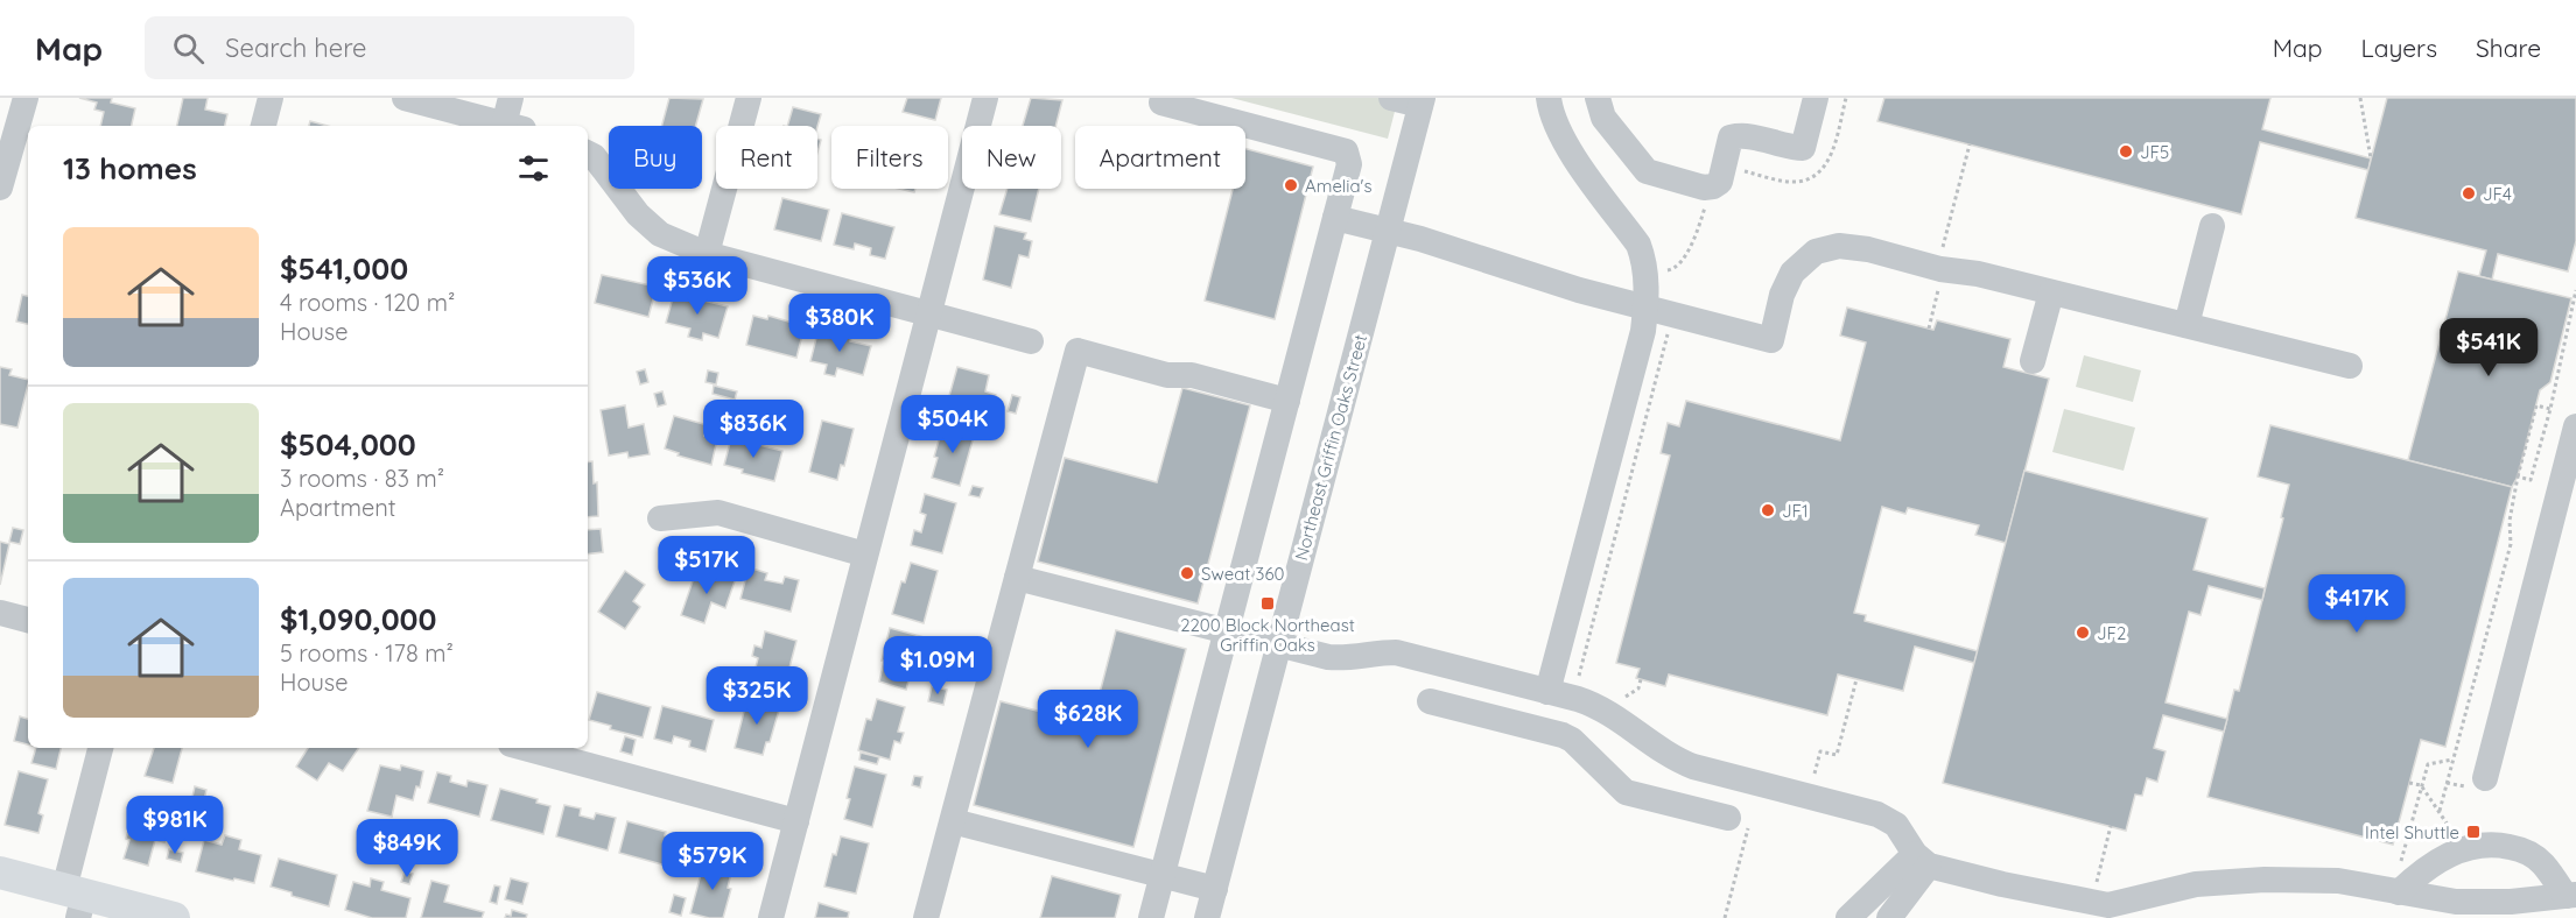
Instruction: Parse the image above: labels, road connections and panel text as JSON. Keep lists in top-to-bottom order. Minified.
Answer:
{"streets":{"street":["Northeast Griffin Oaks Street"]},"places":{"other":["JF5","Amelia's","JF4","JF1","Sweat 360","JF2"],"transit":["2200 Block Northeast Griffin Oaks","Intel Shuttle"]},"page":{"header":"Map","search":"Search here","nav":["Map","Layers","Share"],"chip":["Buy","Rent","Filters","New","Apartment"],"heading":"13 homes","list":[{"name":"$541,000","note":"4 rooms · 120 m² · House"},{"name":"$504,000","note":"3 rooms · 83 m² · Apartment"},{"name":"$1,090,000","note":"5 rooms · 178 m² · House"}],"price":["$536K","$380K","$541K","$504K","$836K","$517K","$417K","$1.09M","$325K","$628K","$981K","$849K","$579K"]}}
